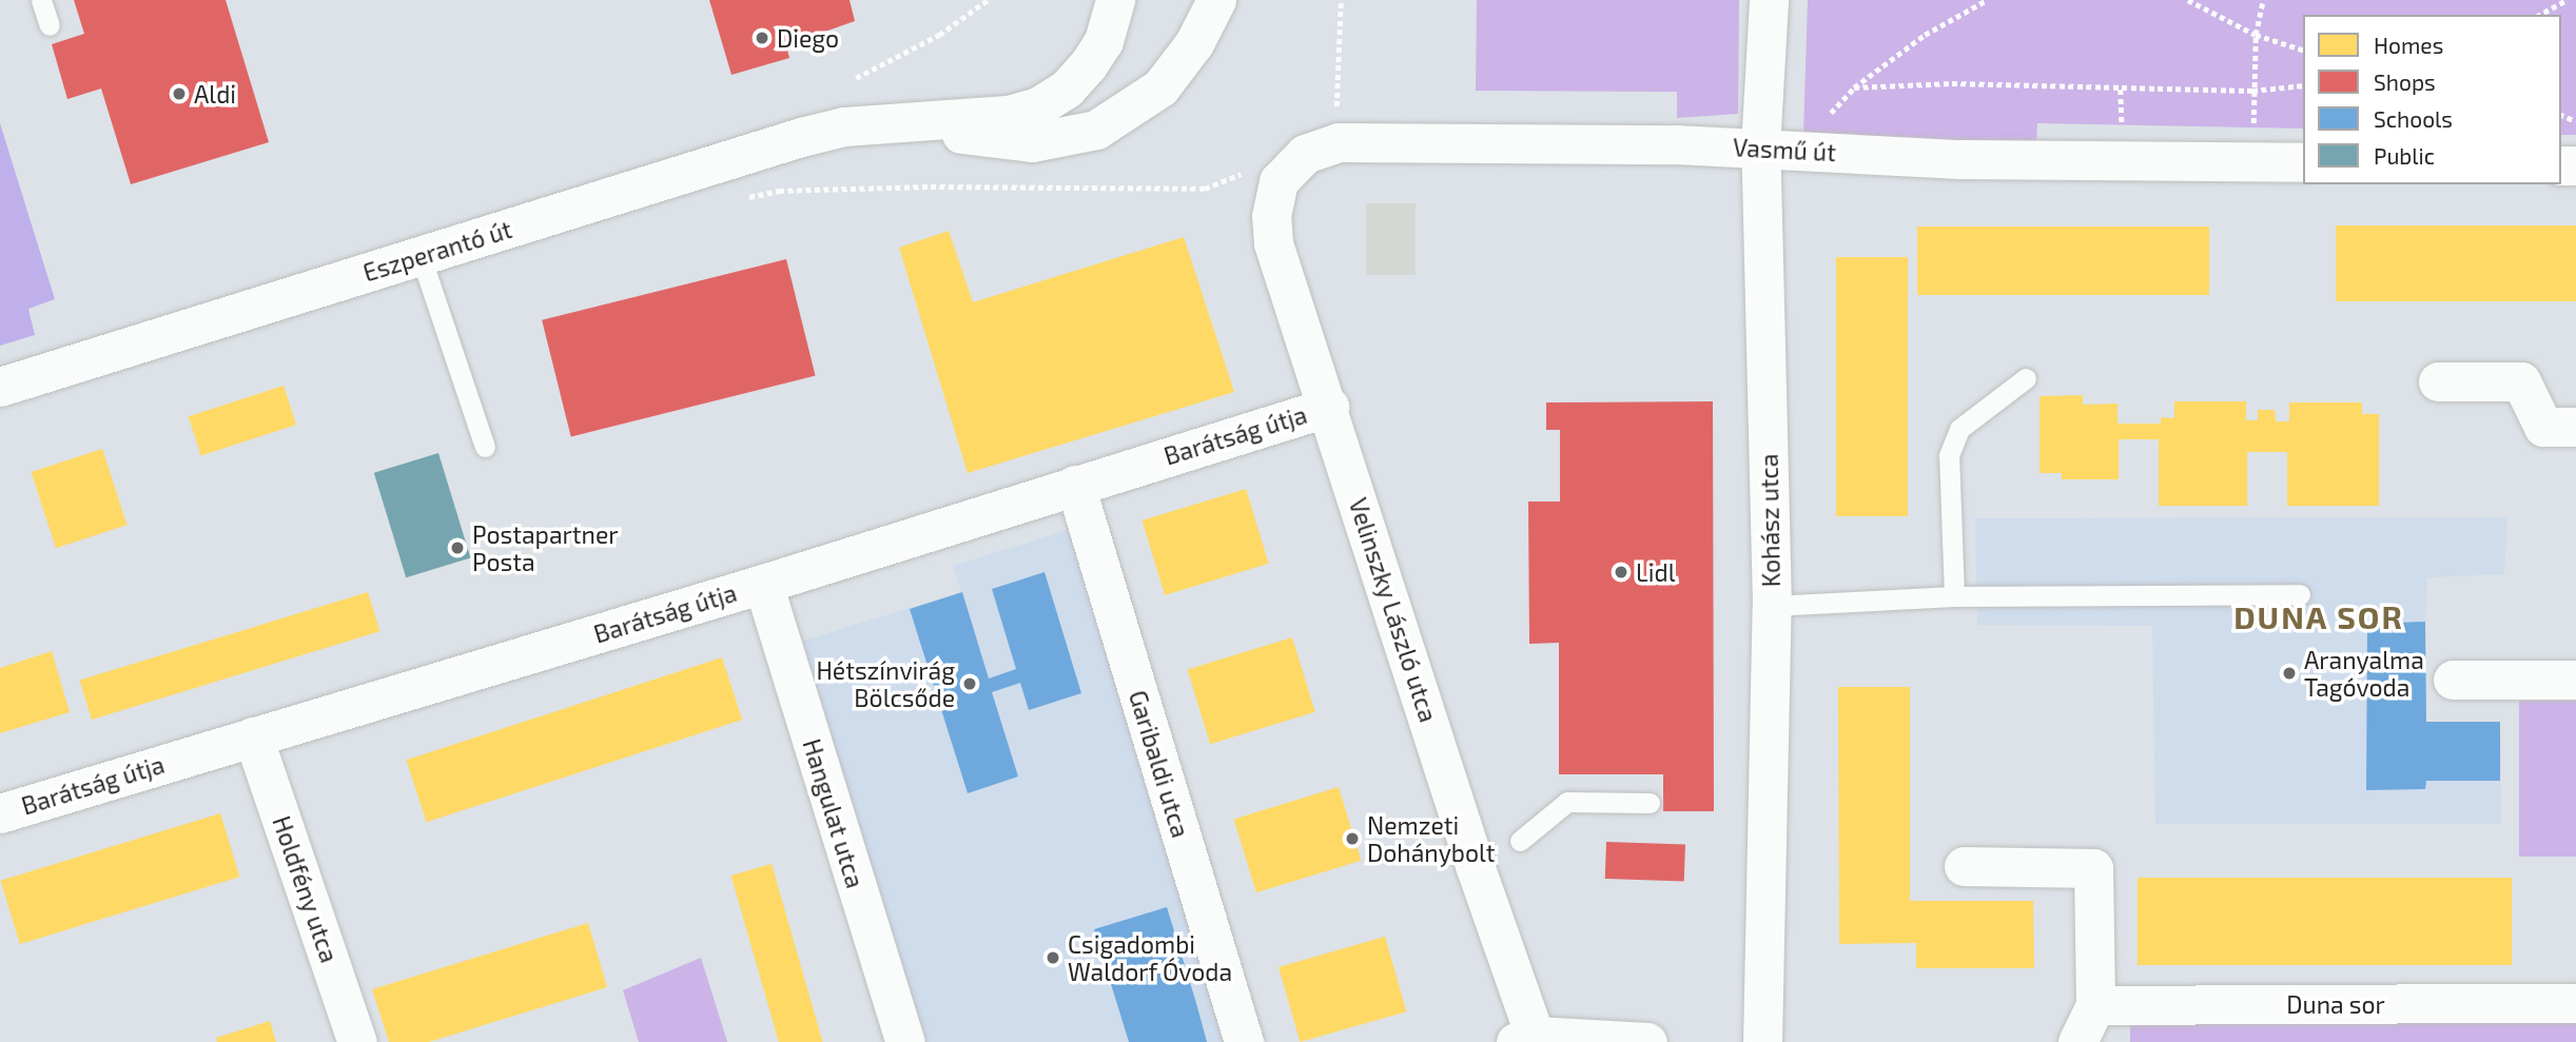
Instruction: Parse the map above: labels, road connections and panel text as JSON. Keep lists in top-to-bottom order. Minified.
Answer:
{"streets":{"street":["Vasmű út","Eszperantó út","Barátság útja","Kohász utca","Velinszky László utca","Garibaldi utca","Hangulat utca","Holdfény utca","Duna sor"]},"crossings":[["Vasmű út","Kohász utca"],["Vasmű út","Velinszky László utca"],["Barátság útja","Velinszky László utca"],["Barátság útja","Garibaldi utca"],["Barátság útja","Hangulat utca"],["Barátság útja","Holdfény utca"]],"districts":["DUNA SOR"],"places":["Diego","Aldi","Postapartner Posta","Lidl","Aranyalma Tagóvoda","Hétszínvirág Bölcsőde","Nemzeti Dohánybolt","Csigadombi Waldorf Óvoda"],"legend":["Homes","Shops","Schools","Public"]}
